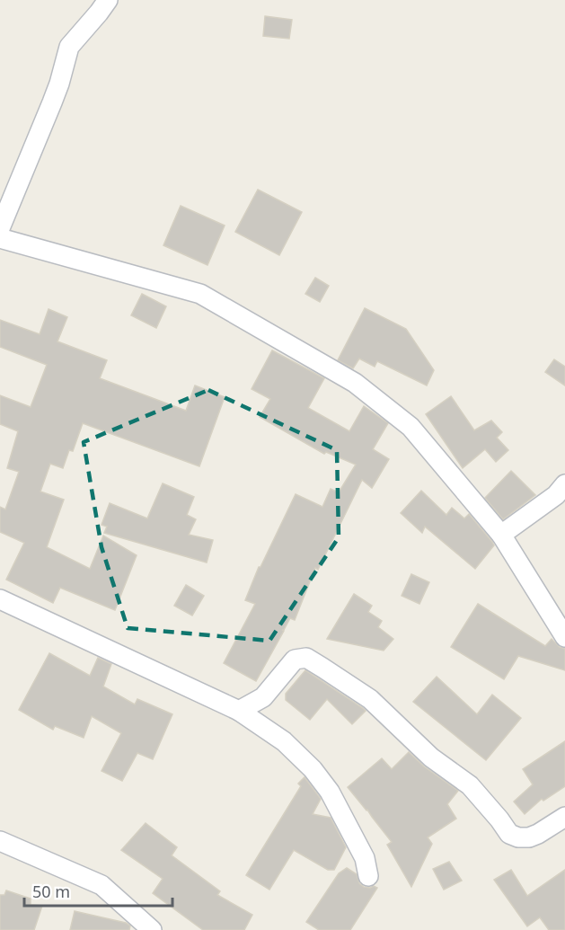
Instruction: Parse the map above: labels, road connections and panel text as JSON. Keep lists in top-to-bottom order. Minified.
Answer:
{"scale_bar":"50 m"}
